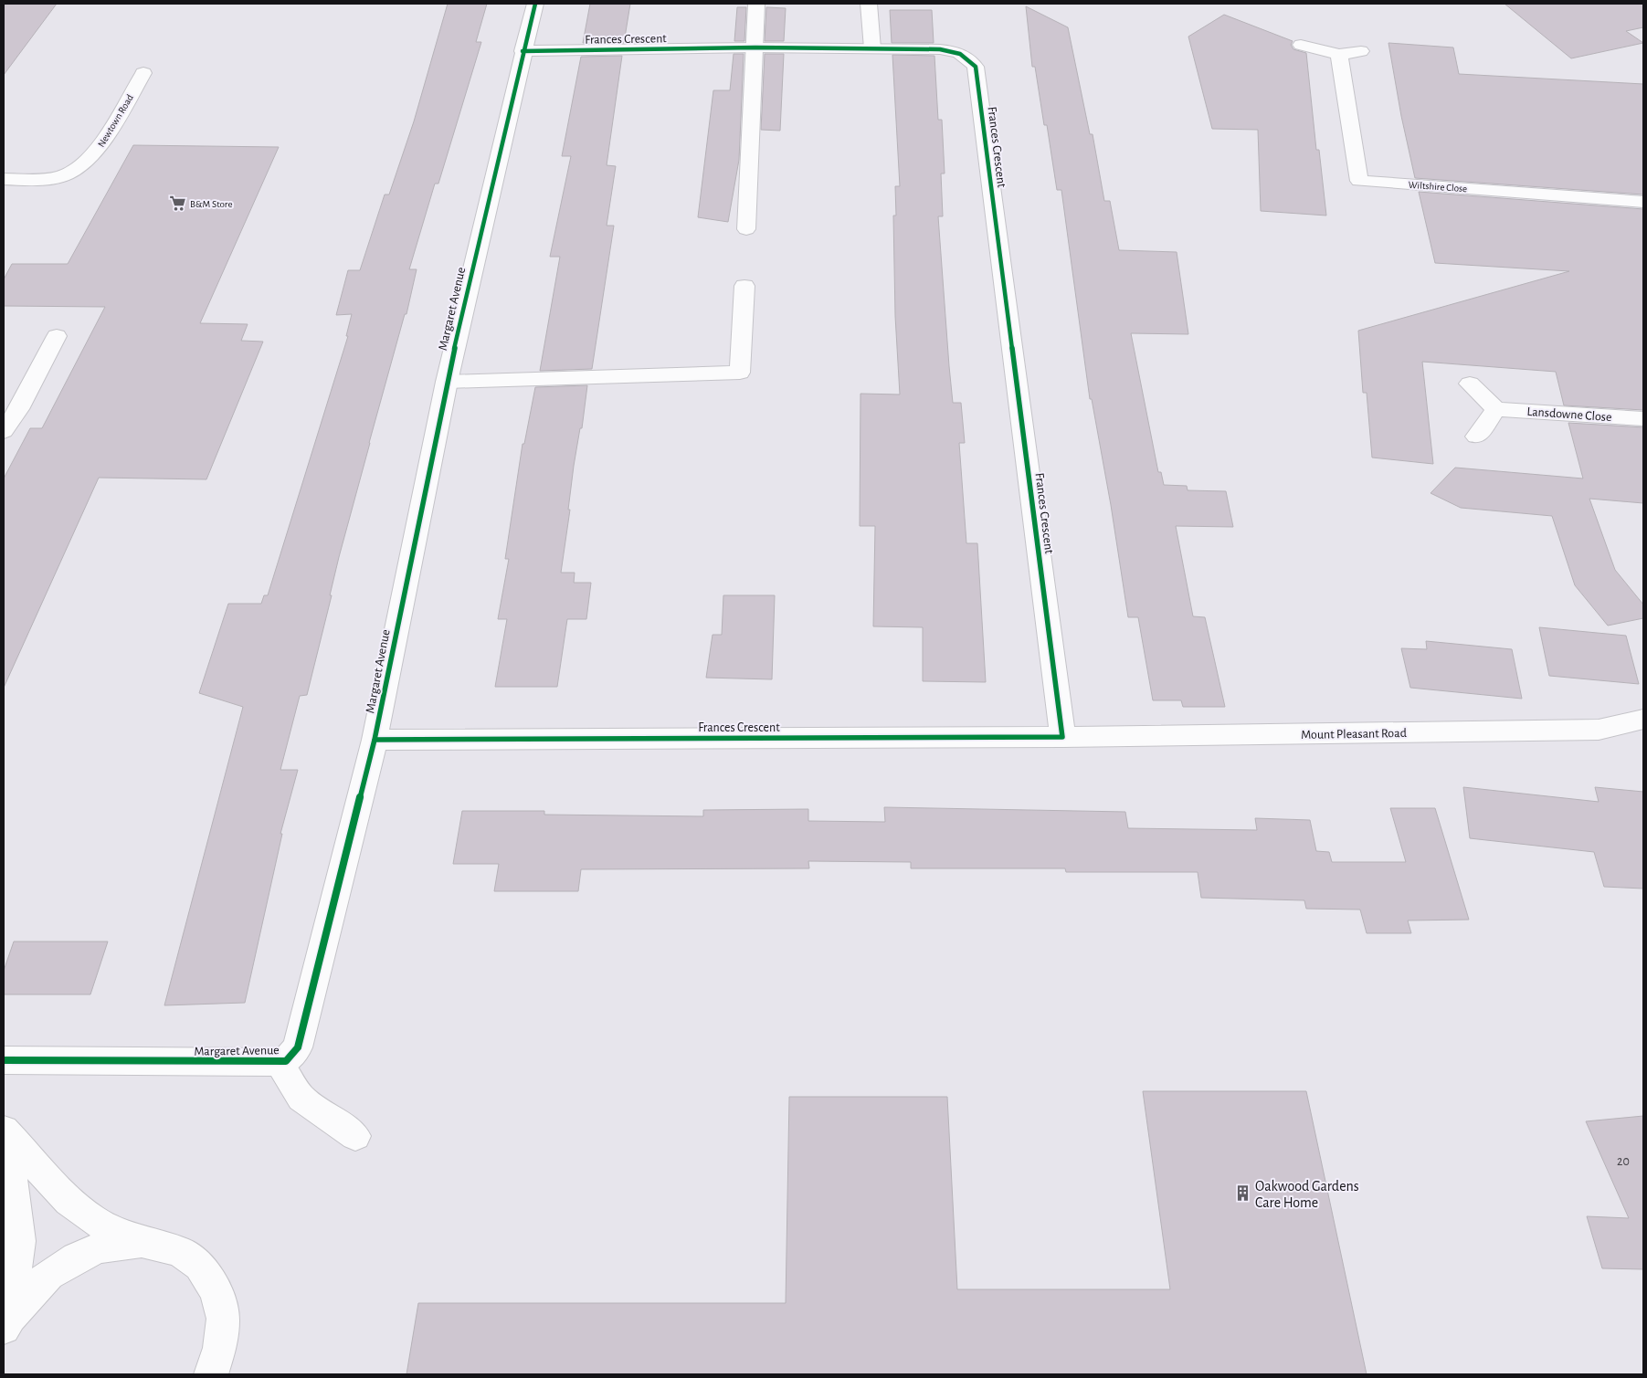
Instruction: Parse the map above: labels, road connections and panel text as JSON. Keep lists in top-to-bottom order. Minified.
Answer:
{"streets":{"street":["Frances Crescent","Newtown Road","Wiltshire Close","Margaret Avenue","Lansdowne Close","Mount Pleasant Road"]},"crossings":[["Frances Crescent","Margaret Avenue"],["Frances Crescent","Mount Pleasant Road"]],"places":{"supermarket":["B&M Store"],"building":["Oakwood Gardens Care Home"]},"house_numbers":["20"]}
